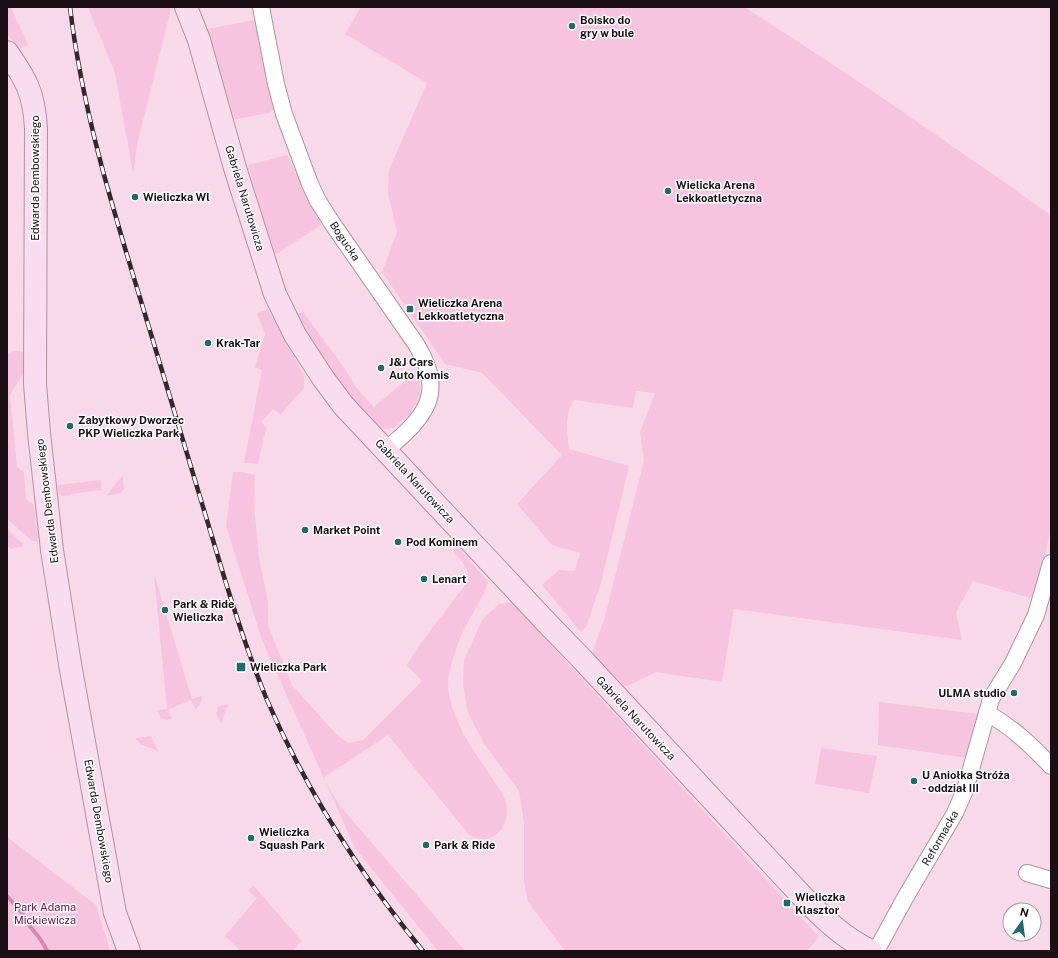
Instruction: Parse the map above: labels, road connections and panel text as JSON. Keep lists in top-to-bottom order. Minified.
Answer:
{"streets":{"main road":["Edwarda Dembowskiego","Gabriela Narutowicza"],"street":["Bogucka","Reformacka"]},"crossings":[["Gabriela Narutowicza","Bogucka"]],"parks":["Park Adama Mickiewicza"],"places":{"other":["Boisko do gry w bule","Wielicka Arena Lekkoatletyczna","Wieliczka Wl","Krak-Tar","J&J Cars Auto Komis","Zabytkowy Dworzec PKP Wieliczka Park","Market Point","Pod Kominem","Lenart","Park & Ride Wieliczka","ULMA studio","U Aniołka Stróża - oddział III","Wieliczka Squash Park","Park & Ride"],"transit":["Wieliczka Arena Lekkoatletyczna","Wieliczka Park","Wieliczka Klasztor"]},"north":"top"}
